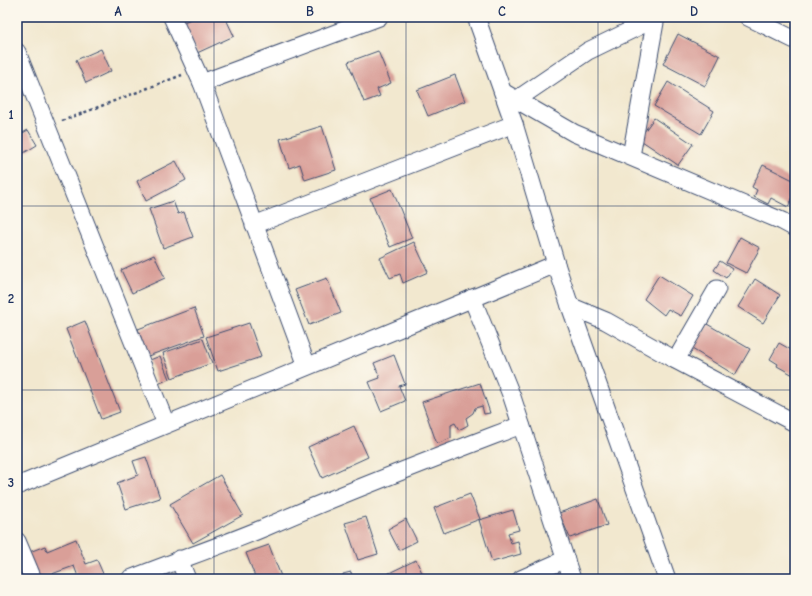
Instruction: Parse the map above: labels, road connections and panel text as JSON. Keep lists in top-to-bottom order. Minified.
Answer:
{"grid":{"columns":["A","B","C","D"],"rows":["1","2","3"]}}
